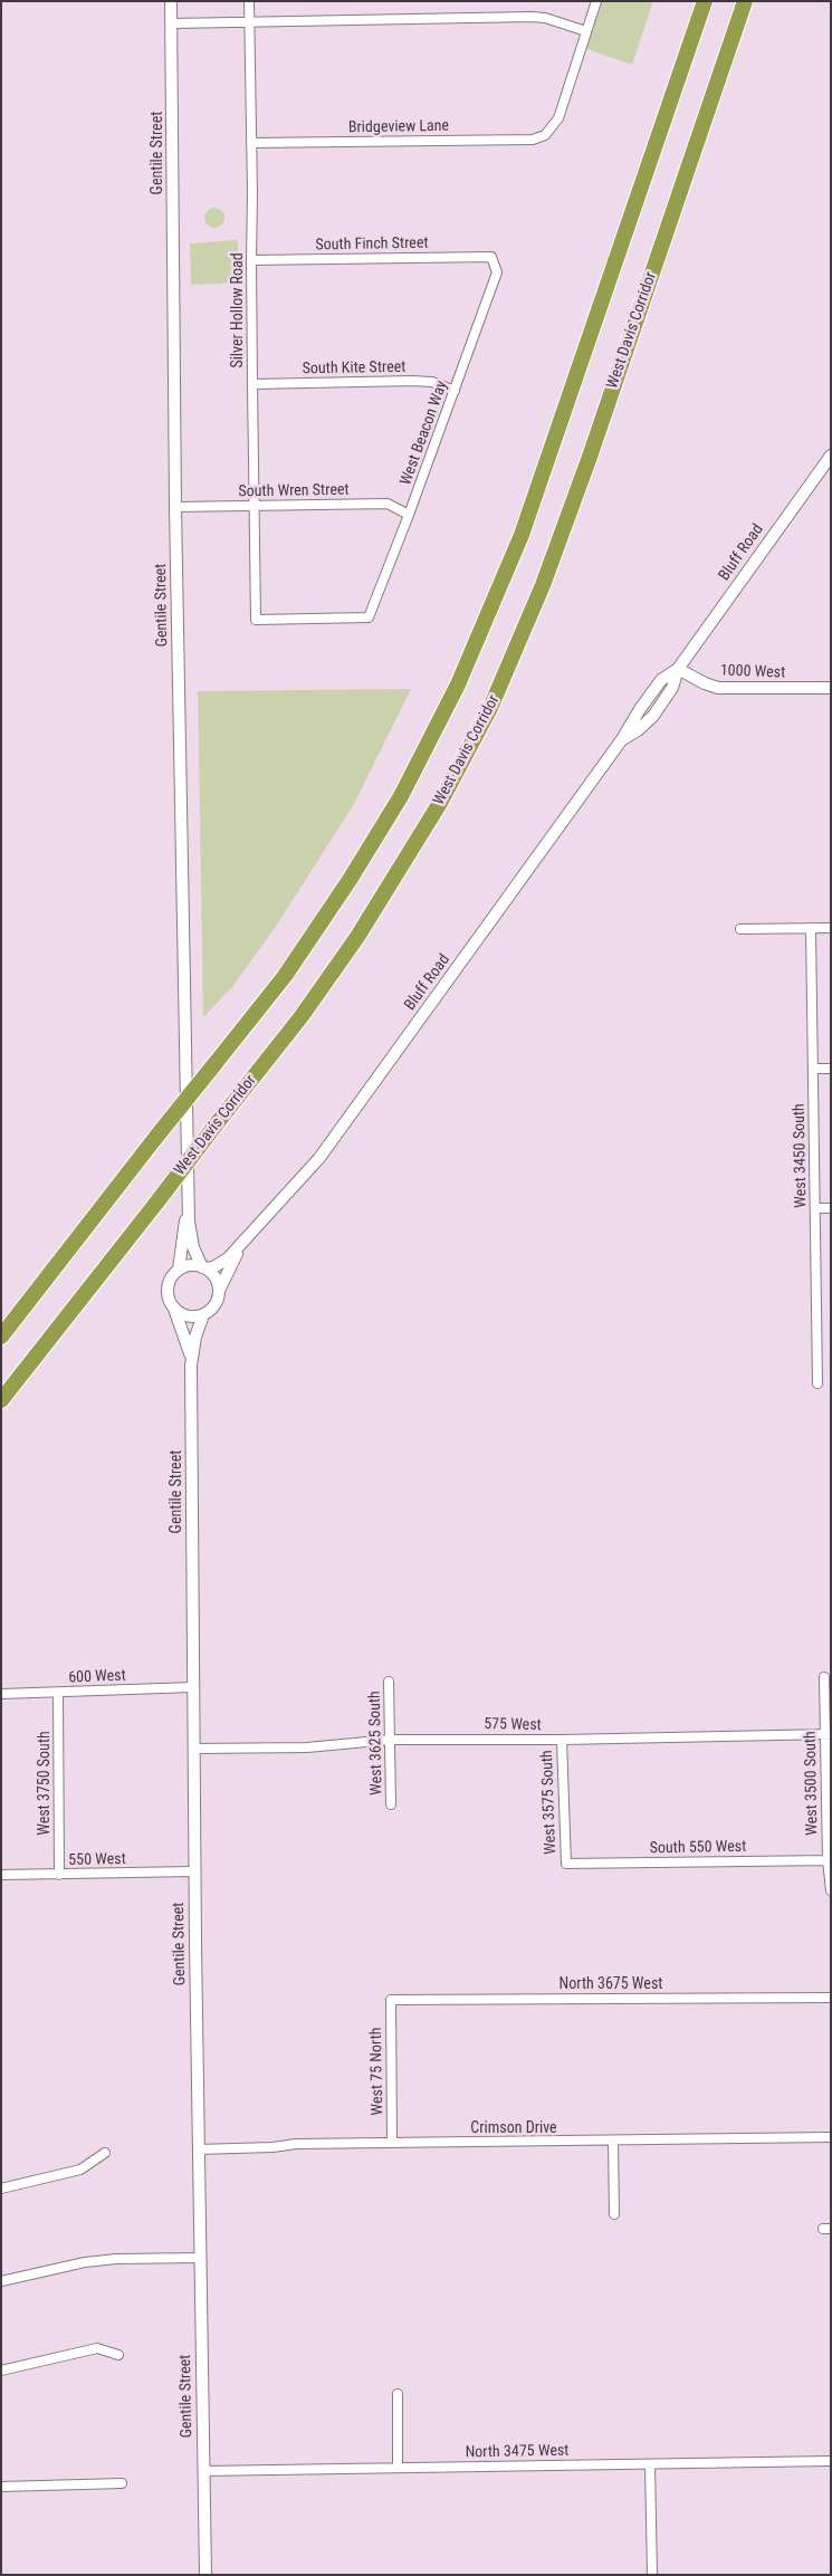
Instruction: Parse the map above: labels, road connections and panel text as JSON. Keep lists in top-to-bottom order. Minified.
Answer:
{"streets":{"highway":["West Davis Corridor"],"main road":["Gentile Street","Bluff Road","1000 West"],"street":["Bridgeview Lane","South Finch Street","Silver Hollow Road","South Kite Street","West Beacon Way","South Wren Street","West 3450 South","600 West","575 West","West 3625 South","West 3750 South","West 3500 South","West 3575 South","South 550 West","550 West","North 3675 West","West 75 North","Crimson Drive","North 3475 West"]},"crossings":[["Bridgeview Lane","Silver Hollow Road"],["Gentile Street","South Wren Street"],["Gentile Street","Bluff Road"],["Gentile Street","600 West"],["Gentile Street","575 West"],["Gentile Street","550 West"],["Gentile Street","Crimson Drive"],["Gentile Street","North 3475 West"],["South Finch Street","Silver Hollow Road"],["South Finch Street","West Beacon Way"],["Silver Hollow Road","South Kite Street"],["Silver Hollow Road","West Beacon Way"],["Silver Hollow Road","South Wren Street"],["South Kite Street","West Beacon Way"],["West Beacon Way","South Wren Street"],["Bluff Road","1000 West"],["600 West","West 3750 South"],["575 West","West 3625 South"],["575 West","West 3500 South"],["575 West","West 3575 South"],["West 3750 South","550 West"],["West 3500 South","South 550 West"],["West 3575 South","South 550 West"],["North 3675 West","West 75 North"],["West 75 North","Crimson Drive"]]}
